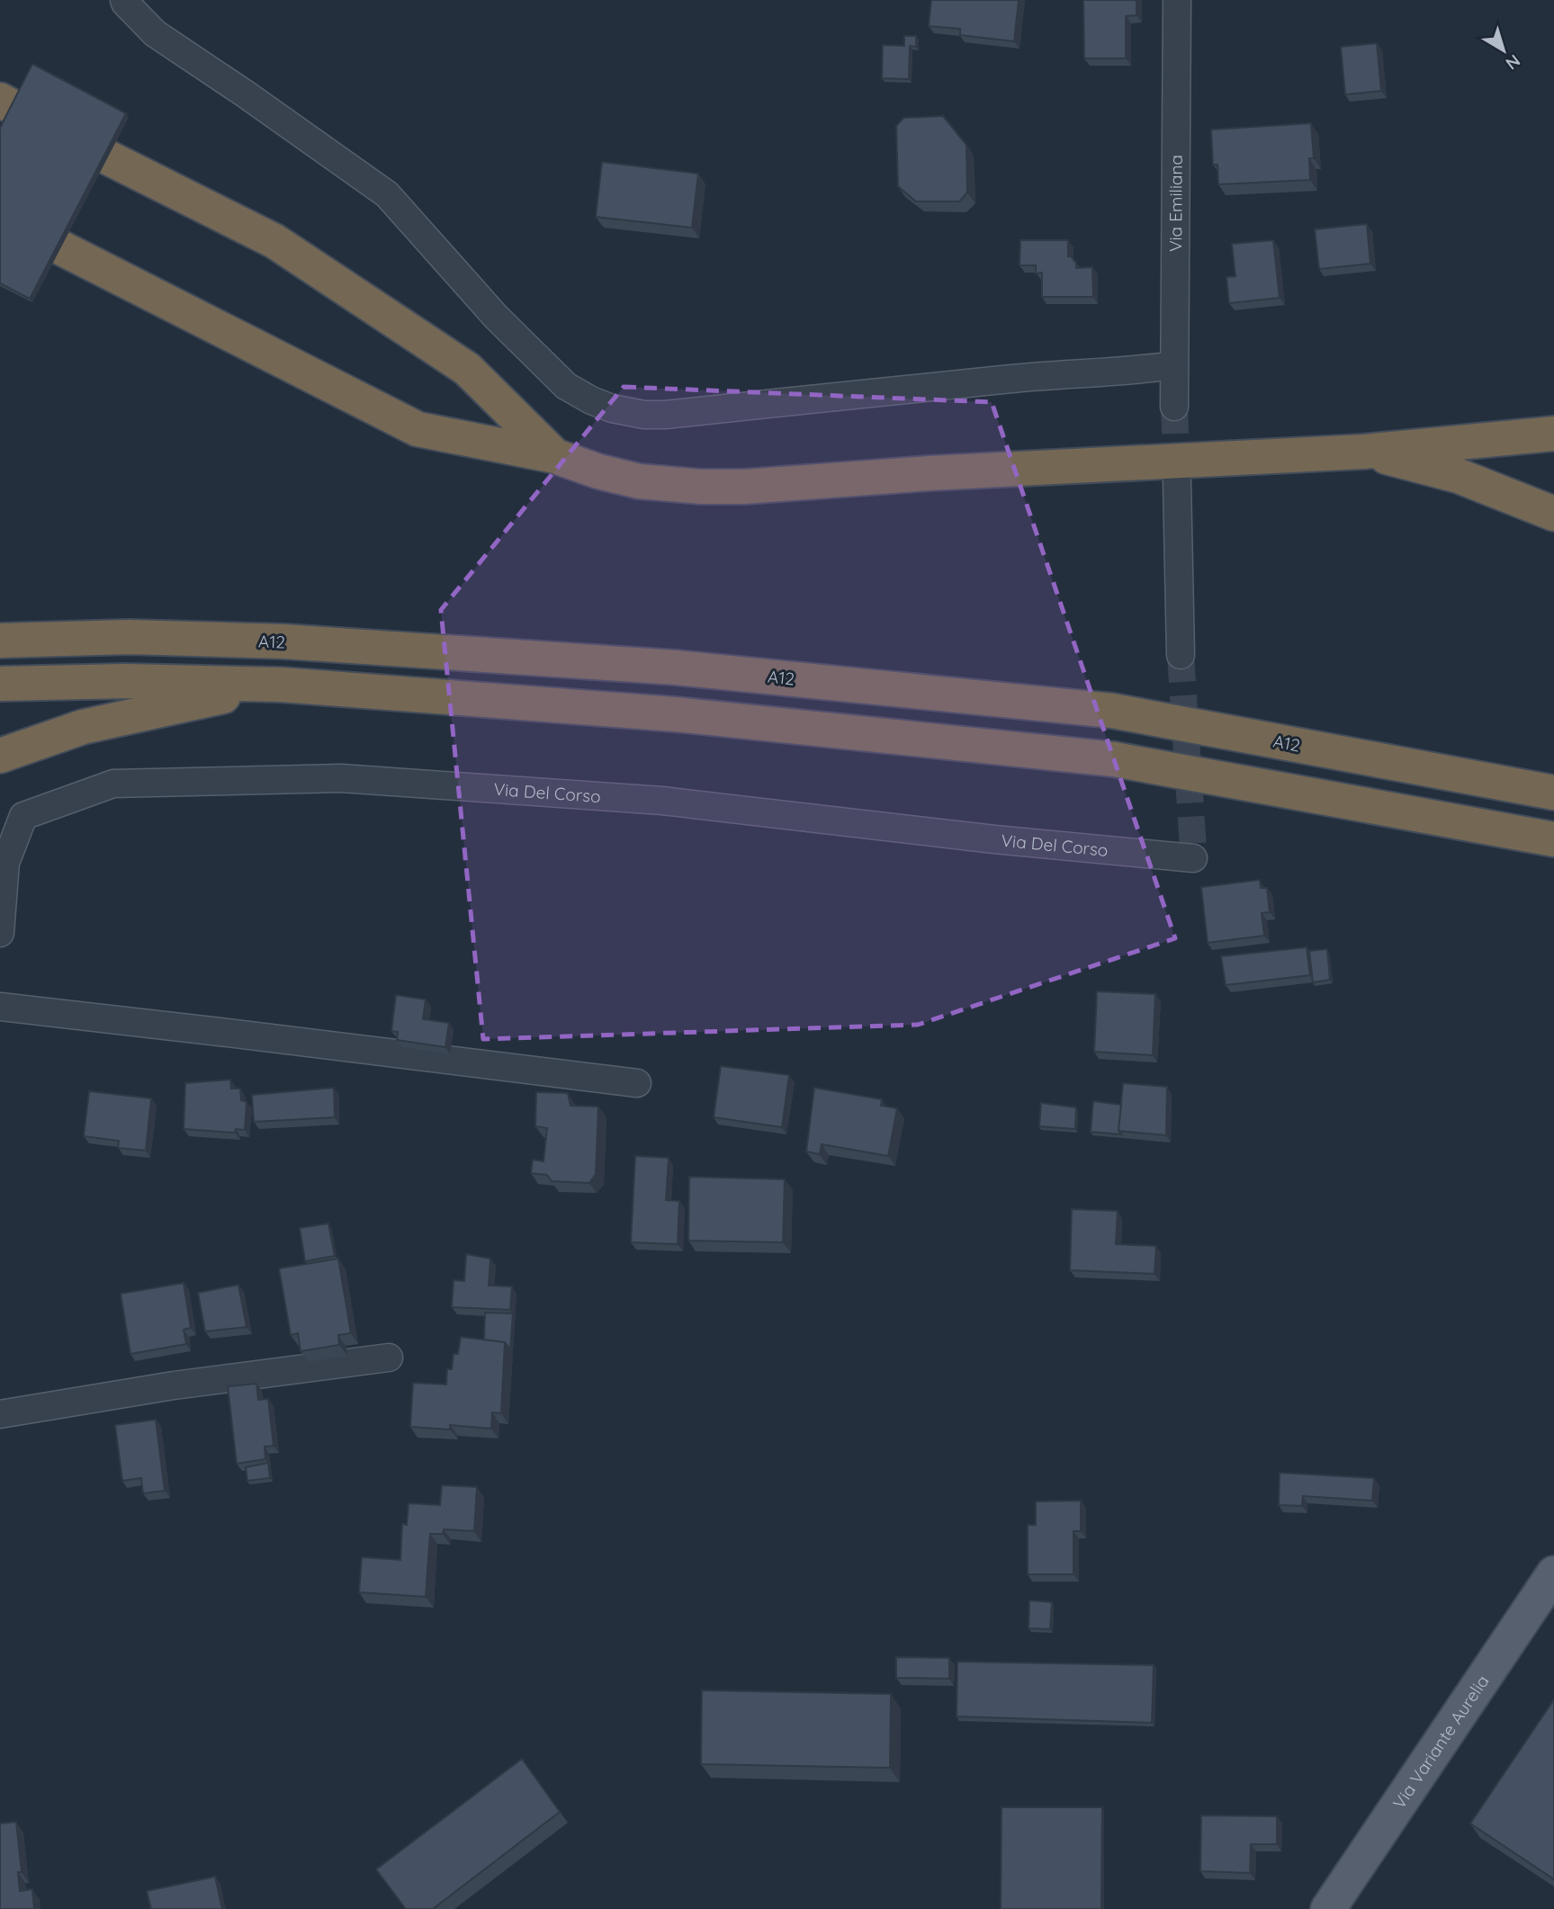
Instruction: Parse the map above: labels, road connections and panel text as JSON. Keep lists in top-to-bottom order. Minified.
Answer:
{"streets":{"highway":["A12"],"main road":["Via Variante Aurelia"],"street":["Via Emiliana","Via Del Corso"]},"north":"bottom right"}
